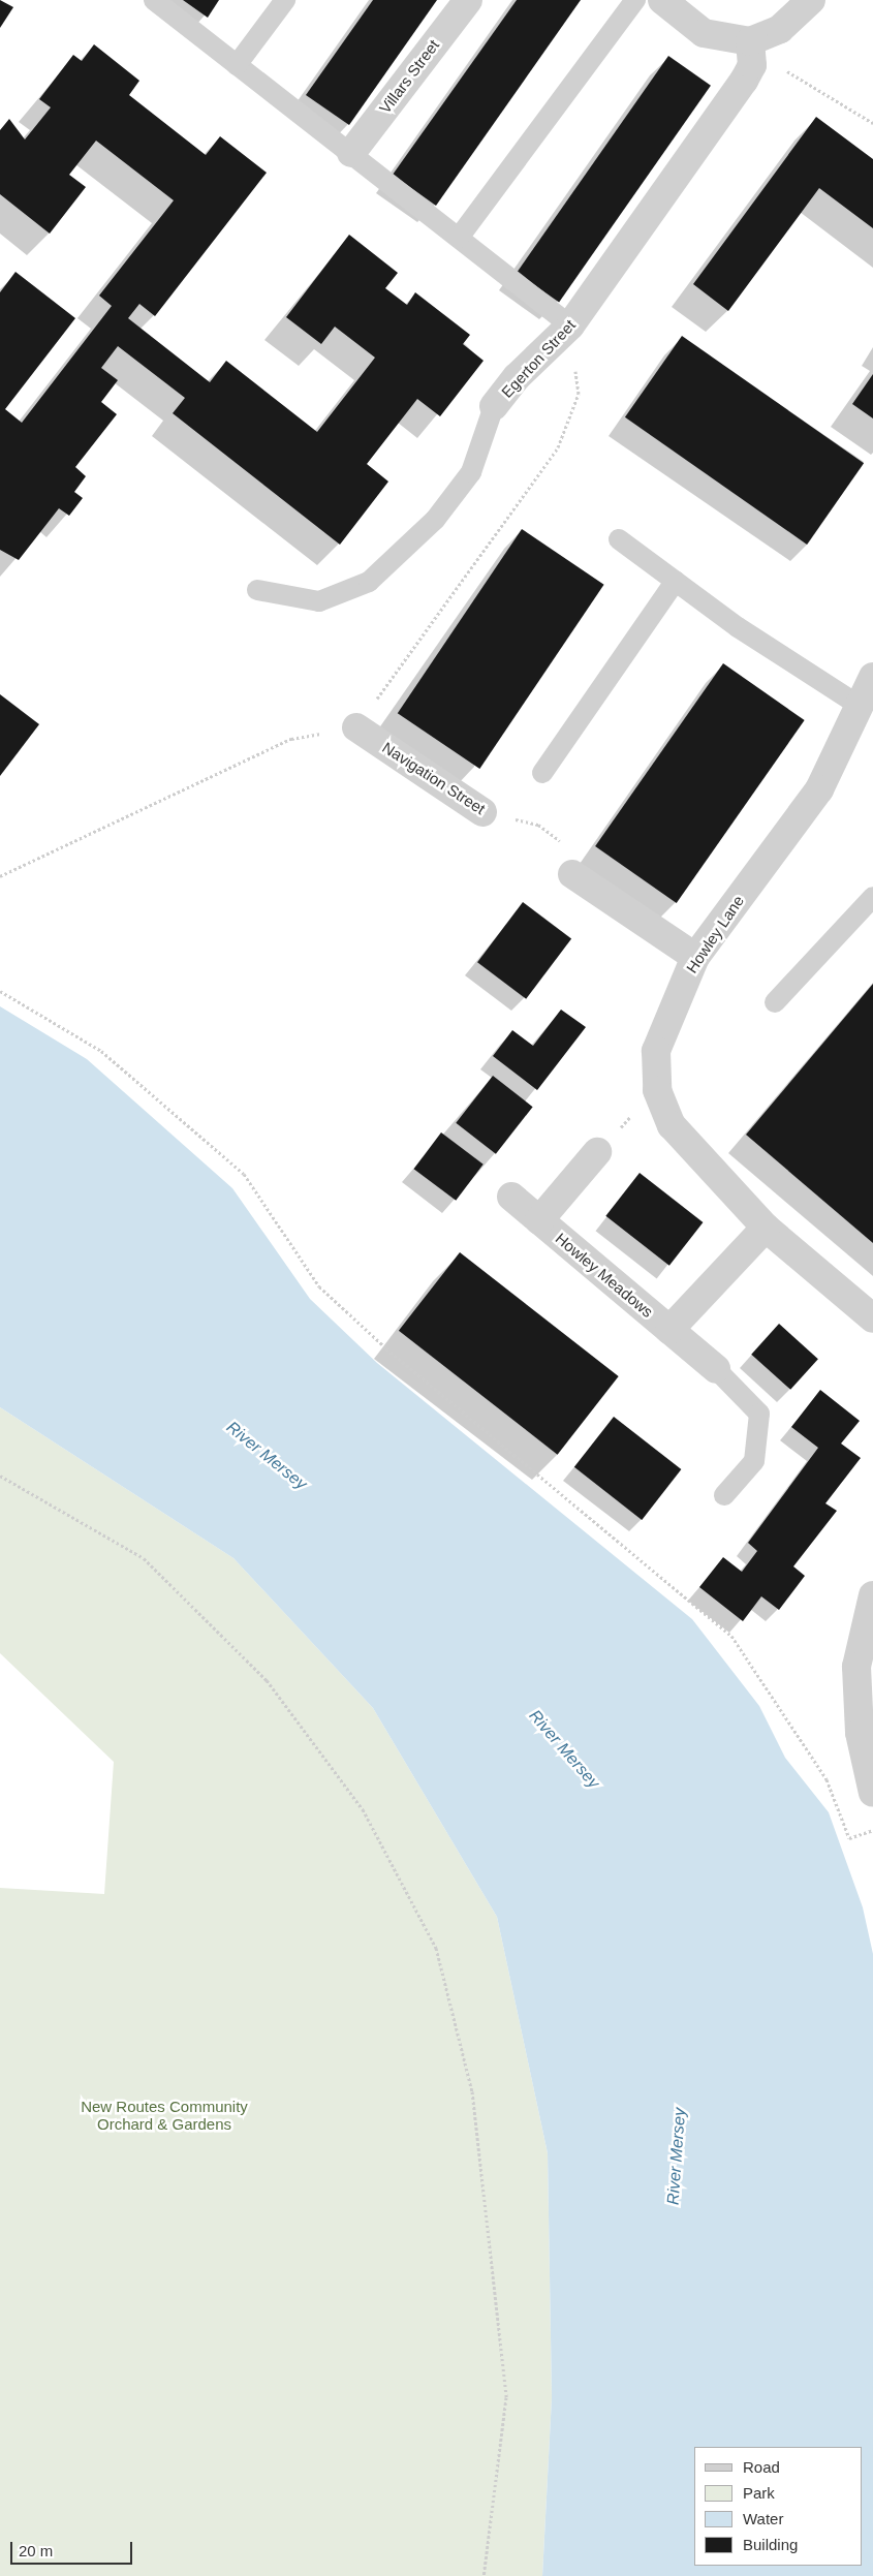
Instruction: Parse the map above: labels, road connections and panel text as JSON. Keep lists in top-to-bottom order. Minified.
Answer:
{"streets":{"street":["Villars Street","Egerton Street","Navigation Street","Howley Lane","Howley Meadows"]},"water":["River Mersey"],"parks":["New Routes Community Orchard & Gardens"],"legend":["Road","Park","Water","Building"],"scale_bar":"20 m"}
